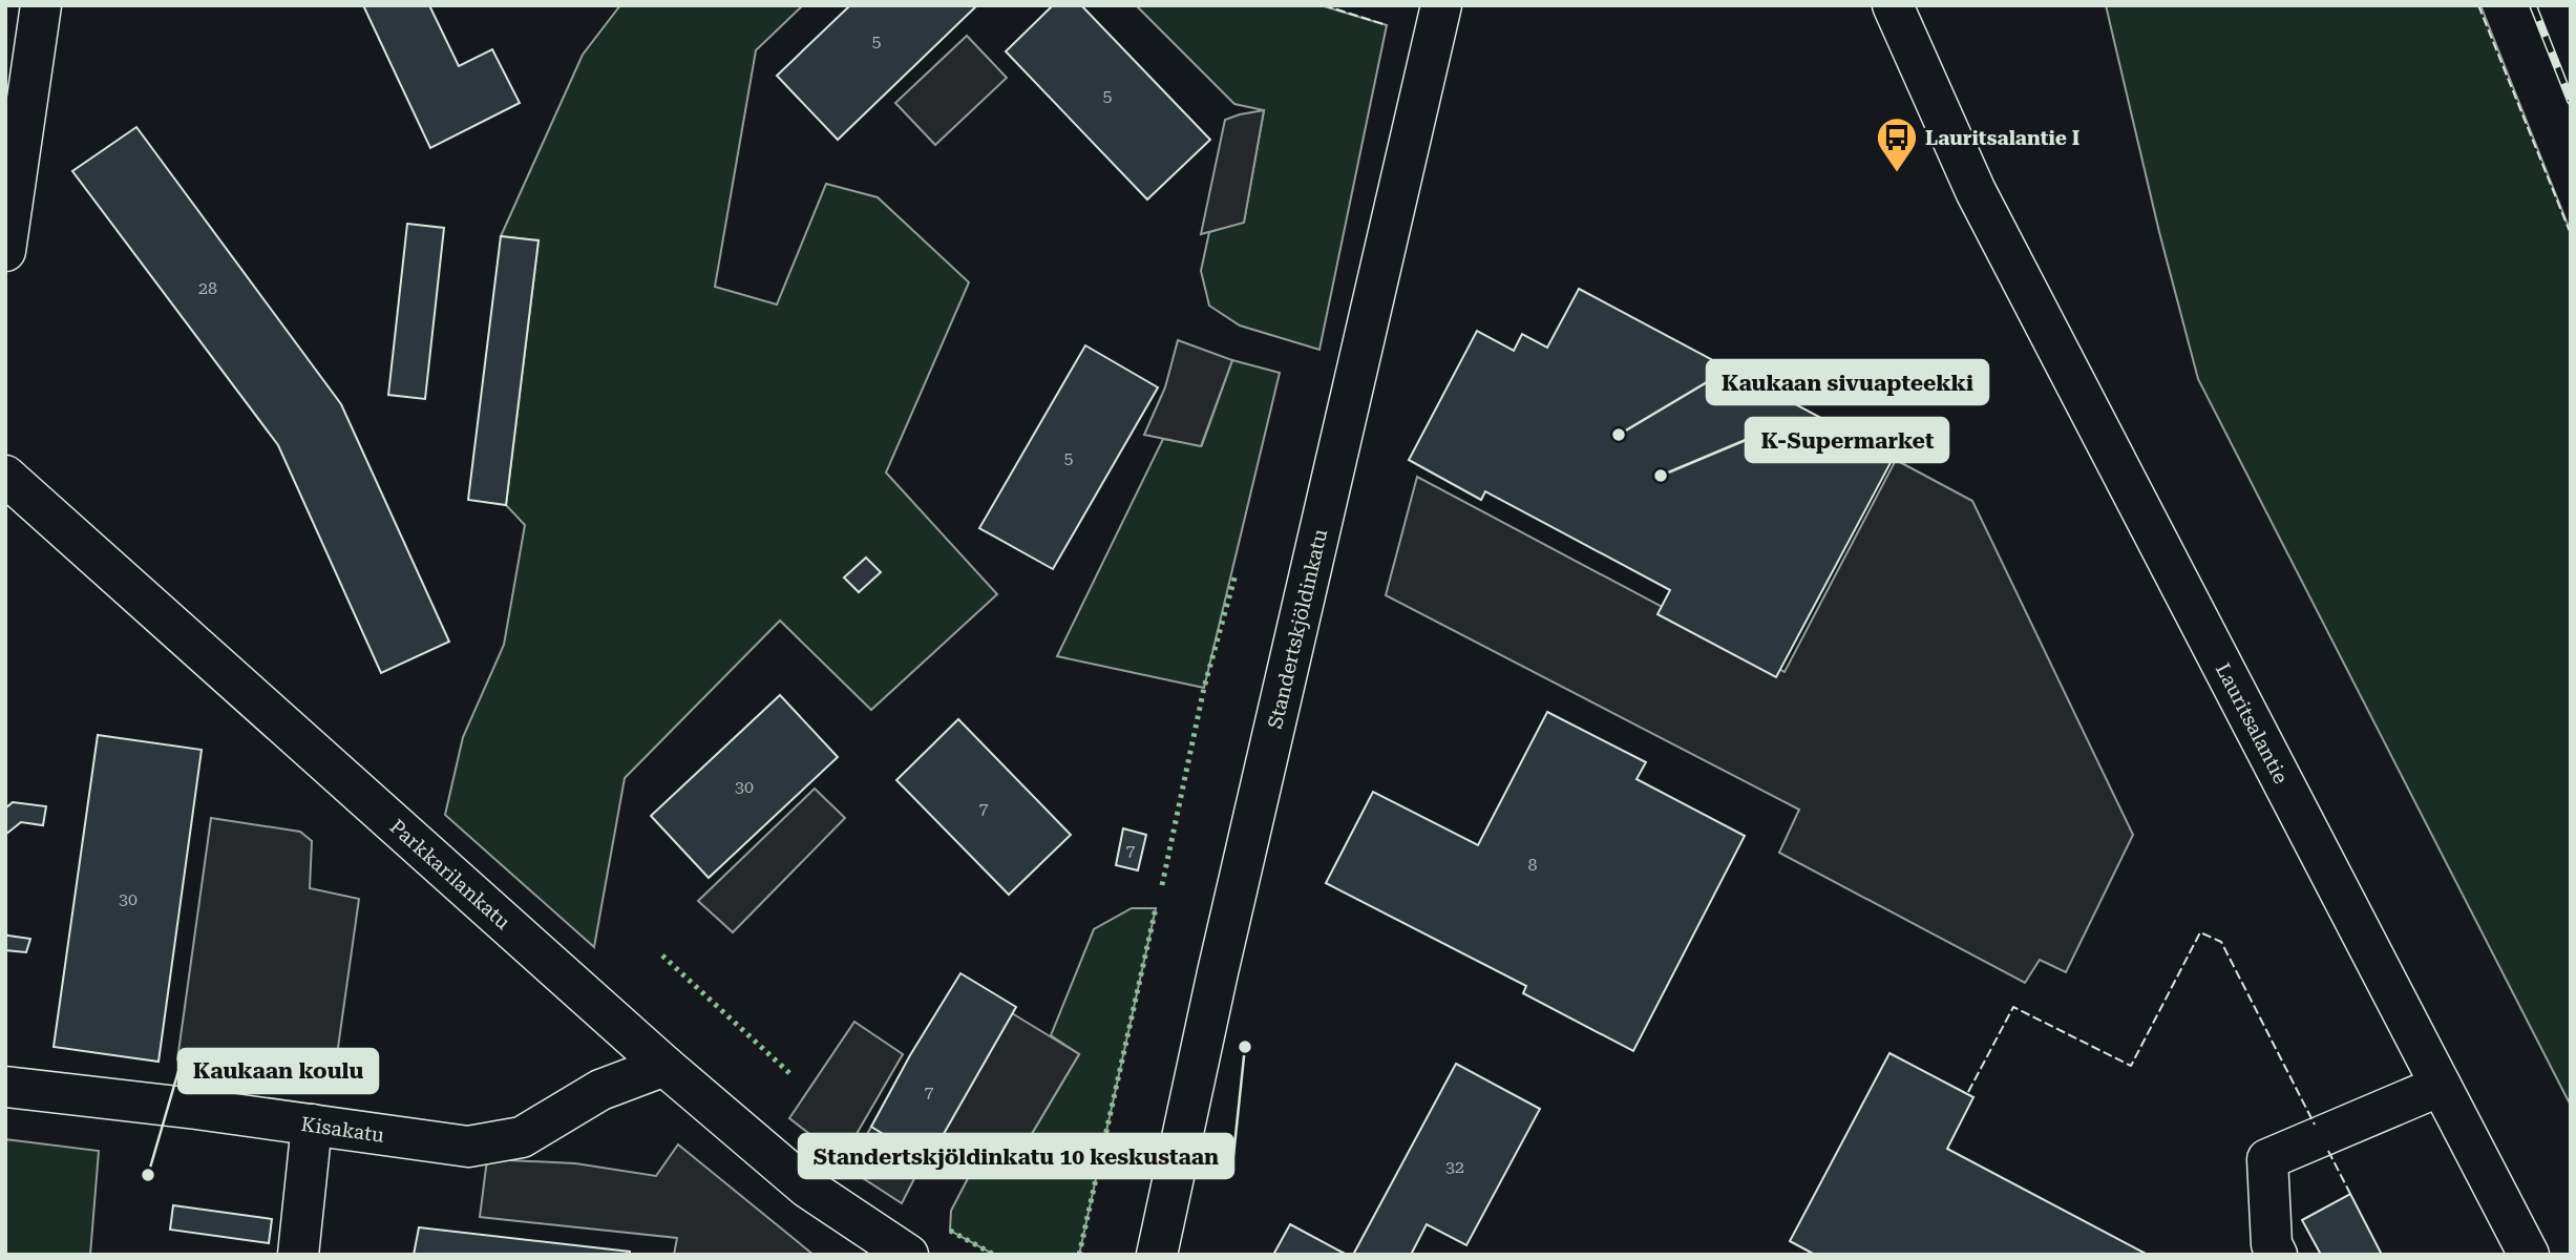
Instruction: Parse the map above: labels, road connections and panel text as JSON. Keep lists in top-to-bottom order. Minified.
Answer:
{"streets":{"street":["Standertskjöldinkatu","Lauritsalantie","Parkkarilankatu","Kisakatu"]},"crossings":[["Parkkarilankatu","Kisakatu"]],"places":{"bus stop":["Lauritsalantie I"],"other":["Kaukaan sivuapteekki","K-Supermarket","Standertskjöldinkatu 10 keskustaan","Kaukaan koulu"]},"house_numbers":["5","5","28","5","30","7","7","8","30","7","32"]}
